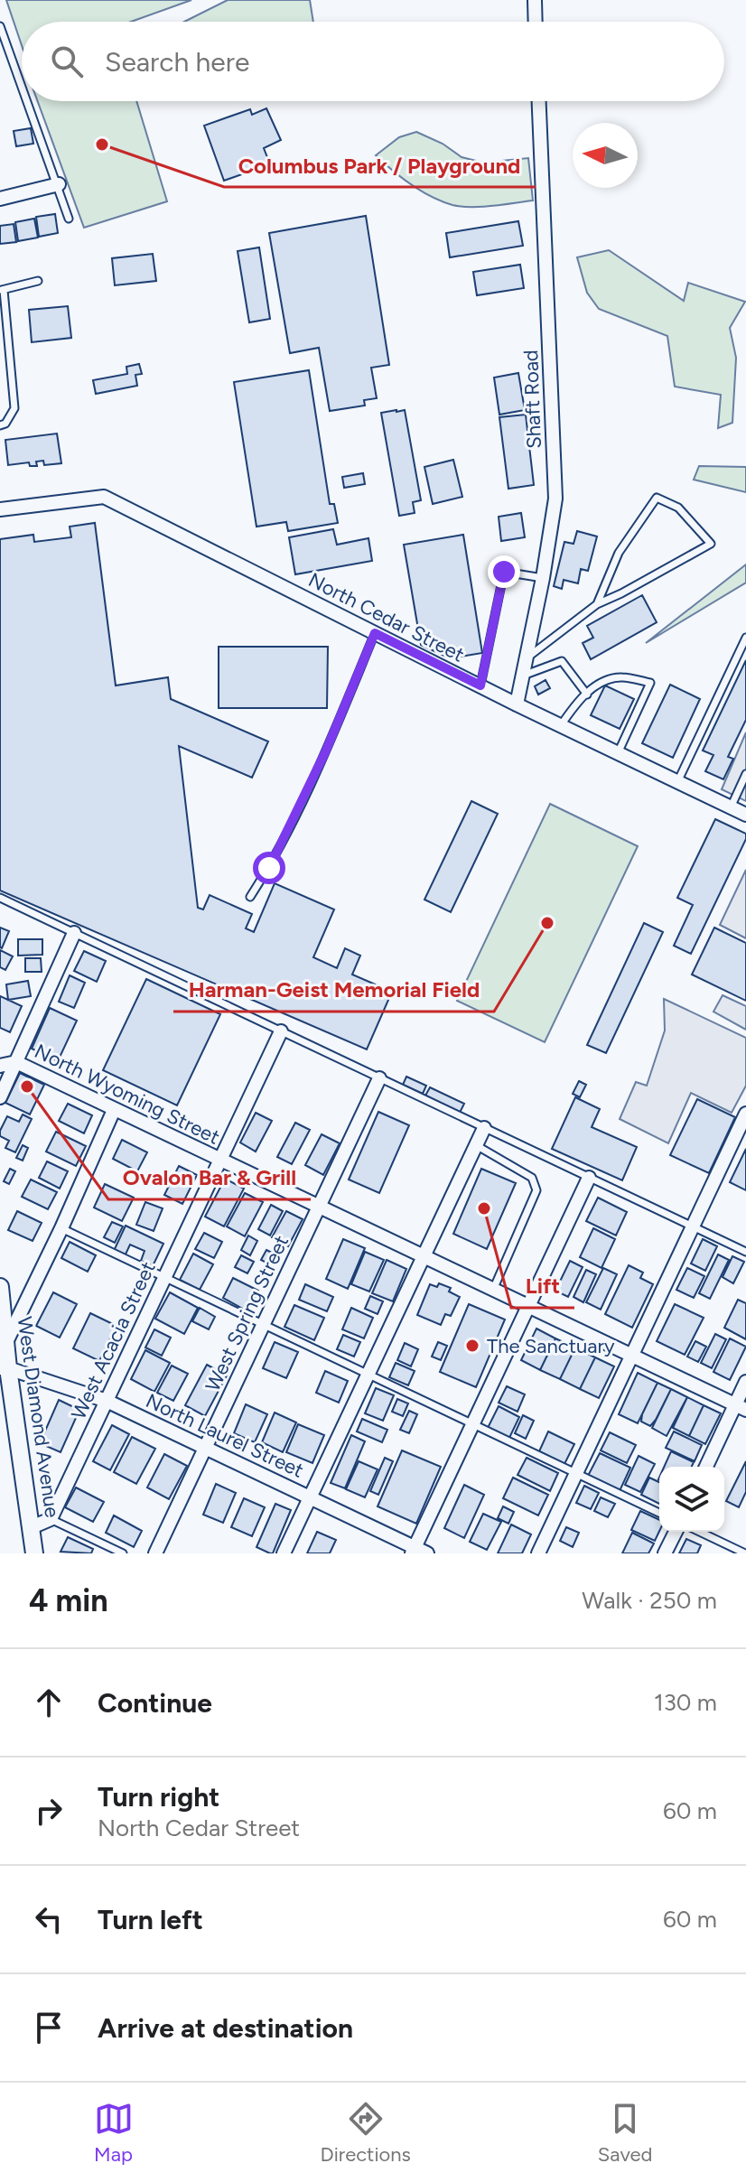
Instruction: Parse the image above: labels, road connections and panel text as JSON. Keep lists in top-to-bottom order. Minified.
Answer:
{"streets":{"street":["Shaft Road","North Cedar Street","North Wyoming Street","West Spring Street","West Acacia Street","West Diamond Avenue","North Laurel Street"]},"crossings":[["Shaft Road","North Cedar Street"],["North Wyoming Street","West Spring Street"],["North Wyoming Street","West Acacia Street"],["West Spring Street","North Laurel Street"],["West Acacia Street","North Laurel Street"],["West Diamond Avenue","North Laurel Street"]],"places":["Columbus Park / Playground","Harman-Geist Memorial Field","Ovalon Bar & Grill","Lift","The Sanctuary"],"north":"left","page":{"search":"Search here","heading":["4 min","Walk · 250 m"],"list":[["Continue","130 m"],["Turn right","North Cedar Street","60 m"],["Turn left","60 m"],"Arrive at destination"],"nav":["Map","Directions","Saved"]}}
